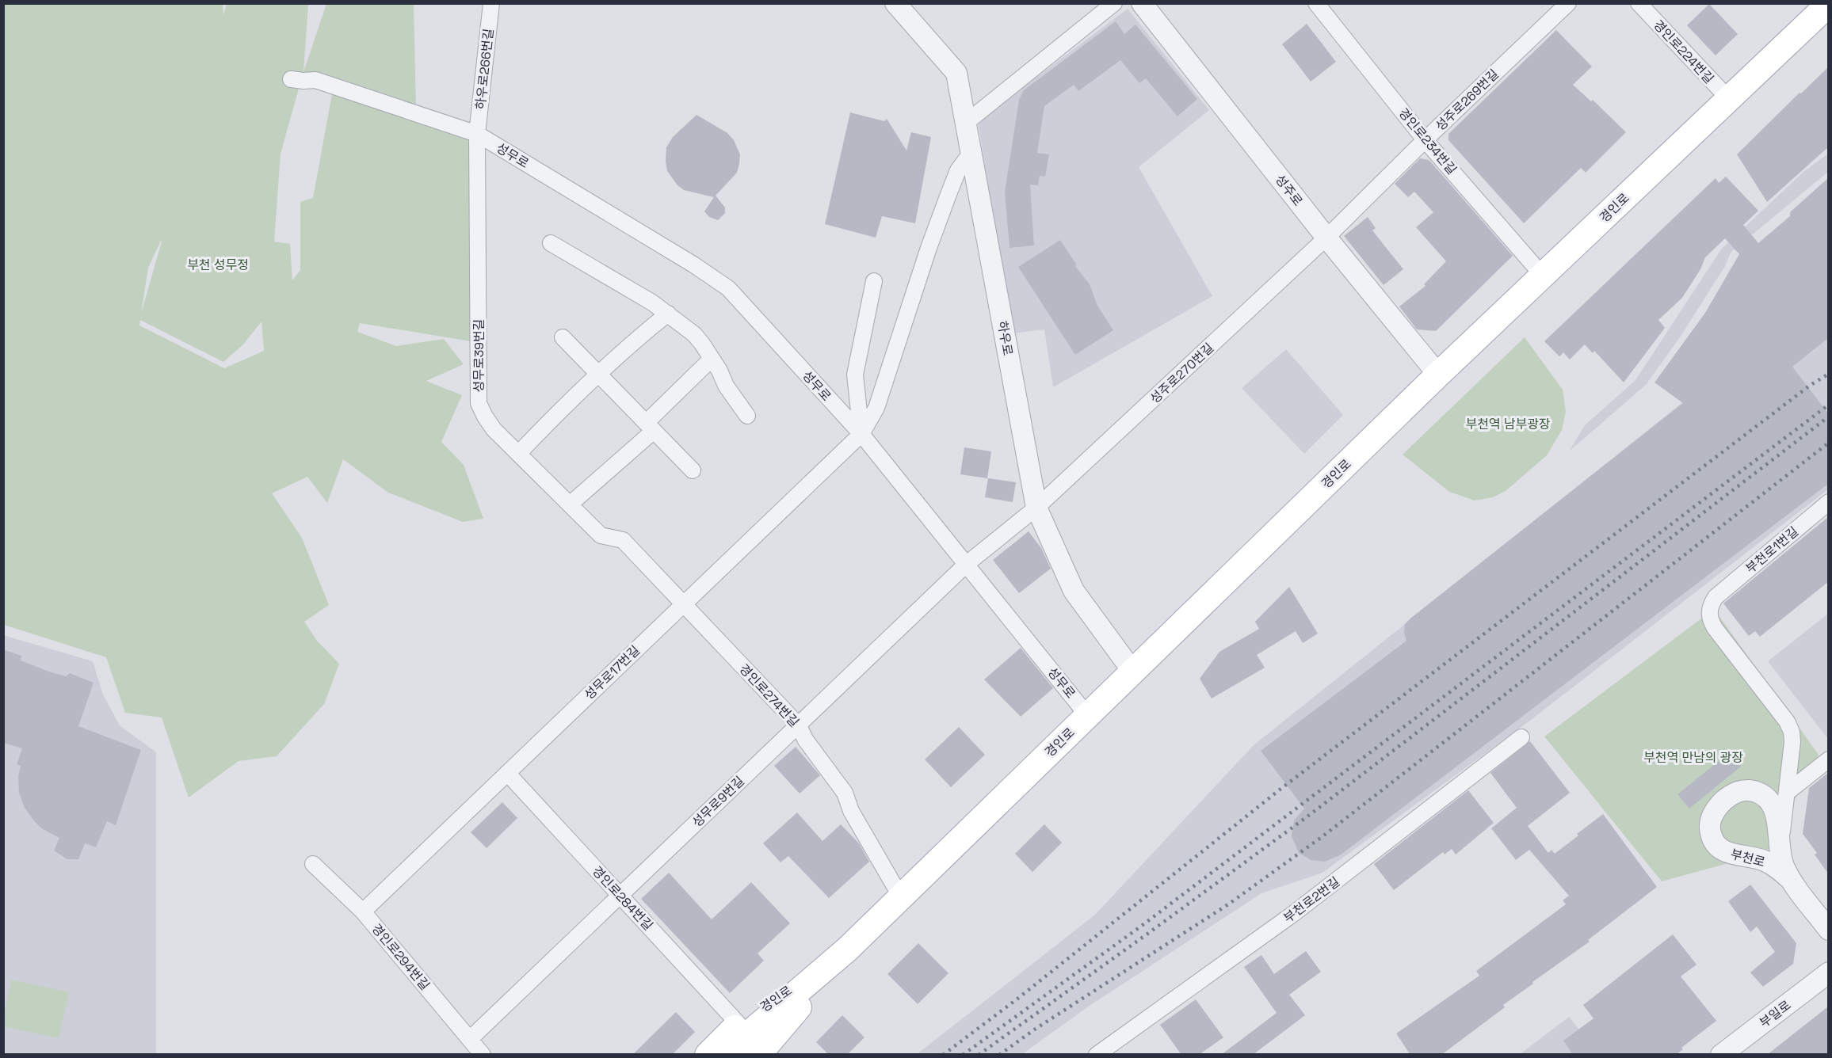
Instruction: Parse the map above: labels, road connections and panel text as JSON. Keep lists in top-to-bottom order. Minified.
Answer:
{"streets":{"main road":["경인로"],"street":["경인로224번길","하우로266번길","성주로269번길","경인로234번길","성무로","성주로","하우로","성무로39번길","성주로270번길","부천로1번길","성무로17번길","경인로274번길","성무로9번길","부천로","경인로284번길","부천로2번길","경인로294번길","부일로"]},"crossings":[["경인로224번길","경인로"],["하우로266번길","성무로"],["하우로266번길","성무로39번길"],["성주로269번길","경인로234번길"],["성주로269번길","성주로"],["성주로269번길","성주로270번길"],["경인로234번길","경인로"],["성무로","경인로"],["성무로","성무로39번길"],["성무로","성주로270번길"],["성무로","성무로17번길"],["성무로","성무로9번길"],["성주로","경인로"],["성주로","성주로270번길"],["경인로","하우로"],["경인로","경인로274번길"],["경인로","경인로284번길"],["하우로","성주로270번길"],["하우로","성무로17번길"],["성무로39번길","경인로274번길"],["성주로270번길","성무로9번길"],["성무로17번길","경인로274번길"],["성무로17번길","경인로284번길"],["성무로17번길","경인로294번길"],["경인로274번길","성무로9번길"],["성무로9번길","경인로284번길"],["성무로9번길","경인로294번길"]],"parks":["부천 성무정","부천역 남부광장","부천역 만남의 광장"]}
